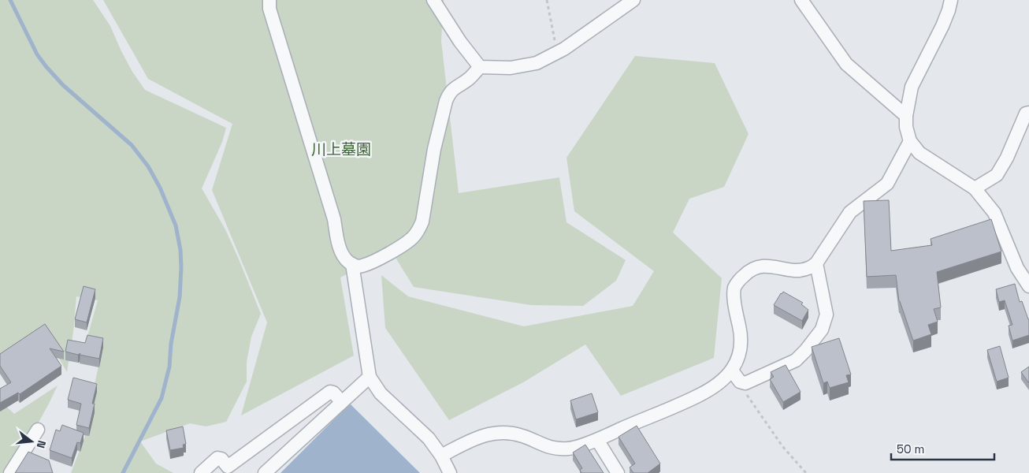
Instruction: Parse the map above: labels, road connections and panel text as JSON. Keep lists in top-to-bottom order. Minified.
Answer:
{"parks":["川上墓園"],"scale_bar":"50 m","north":"right"}
